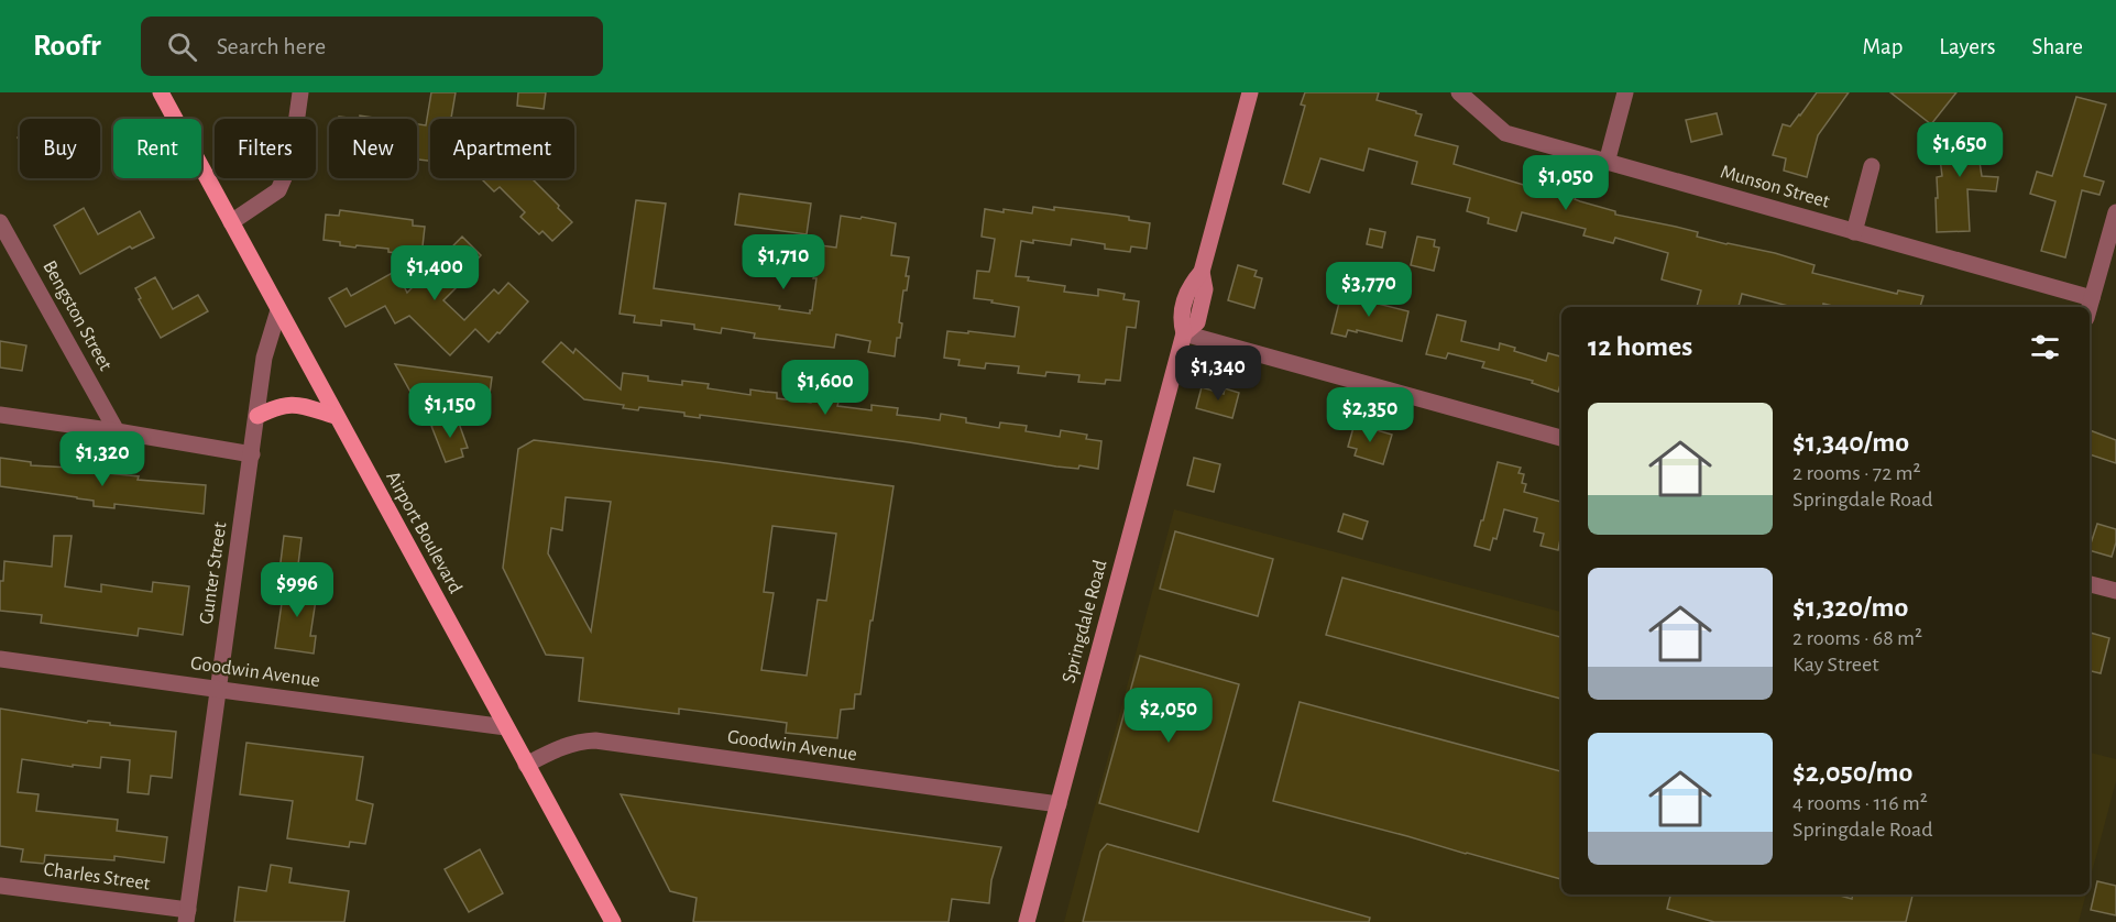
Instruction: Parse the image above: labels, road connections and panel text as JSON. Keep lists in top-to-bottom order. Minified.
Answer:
{"streets":{"main road":["Airport Boulevard","Springdale Road"],"street":["Munson Street","Bengston Street","Gunter Street","Goodwin Avenue","Charles Street"]},"crossings":[["Airport Boulevard","Gunter Street"],["Airport Boulevard","Goodwin Avenue"],["Gunter Street","Goodwin Avenue"],["Gunter Street","Charles Street"],["Springdale Road","Goodwin Avenue"]],"page":{"header":"Roofr","search":"Search here","nav":["Map","Layers","Share"],"chip":["Buy","Rent","Filters","New","Apartment"],"price":["$1,650","$1,050","$1,710","$1,400","$3,770","$1,340","$1,600","$1,150","$2,350","$1,320","$996","$2,050"],"heading":"12 homes","list":[{"name":"$1,340/mo","note":"2 rooms · 72 m² · Springdale Road"},{"name":"$1,320/mo","note":"2 rooms · 68 m² · Kay Street"},{"name":"$2,050/mo","note":"4 rooms · 116 m² · Springdale Road"}]}}
